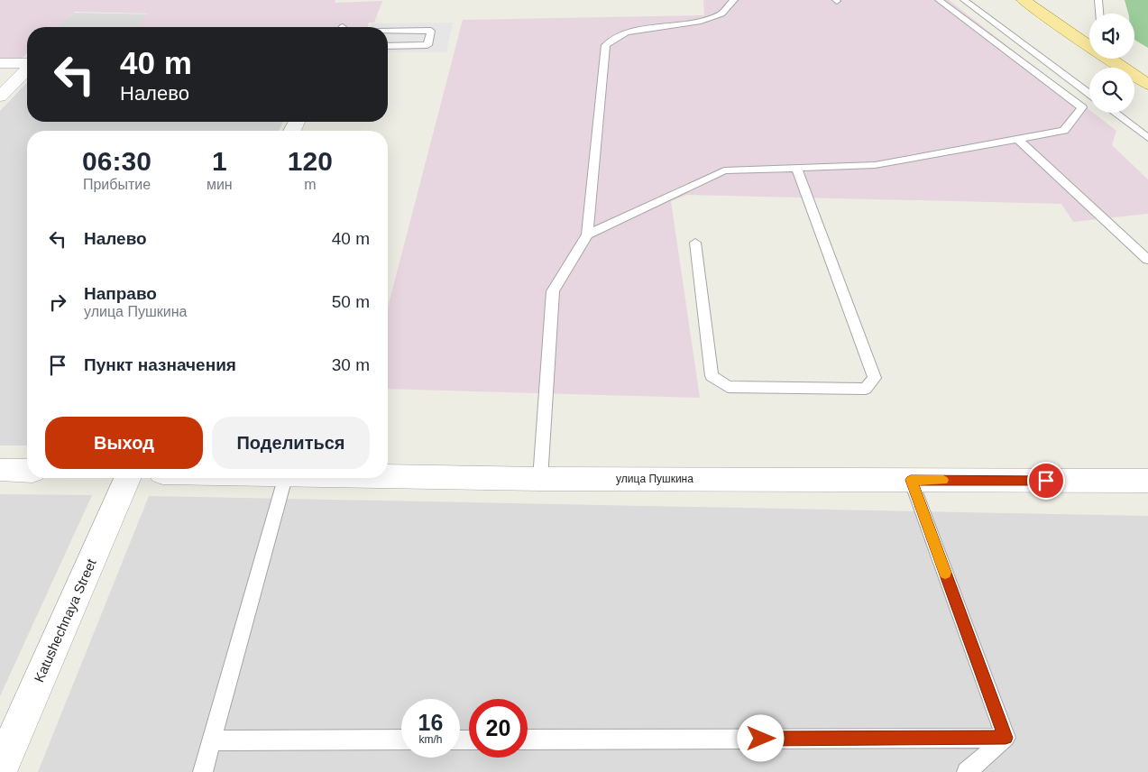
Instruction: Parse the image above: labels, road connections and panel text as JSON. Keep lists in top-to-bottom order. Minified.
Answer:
{"streets":{"street":["улица Пушкина","Katushechnaya Street"]},"page":{"turn":["40 m","Налево"],"eta":["06:30","Прибытие","1","мин","120","m"],"list":[{"name":"Налево","value":"40 m"},{"name":"Направо","note":"улица Пушкина","value":"50 m"},{"name":"Пункт назначения","value":"30 m"}],"buttons":["Выход","Поделиться"],"speed":"16 km/h","limit":"20"}}
